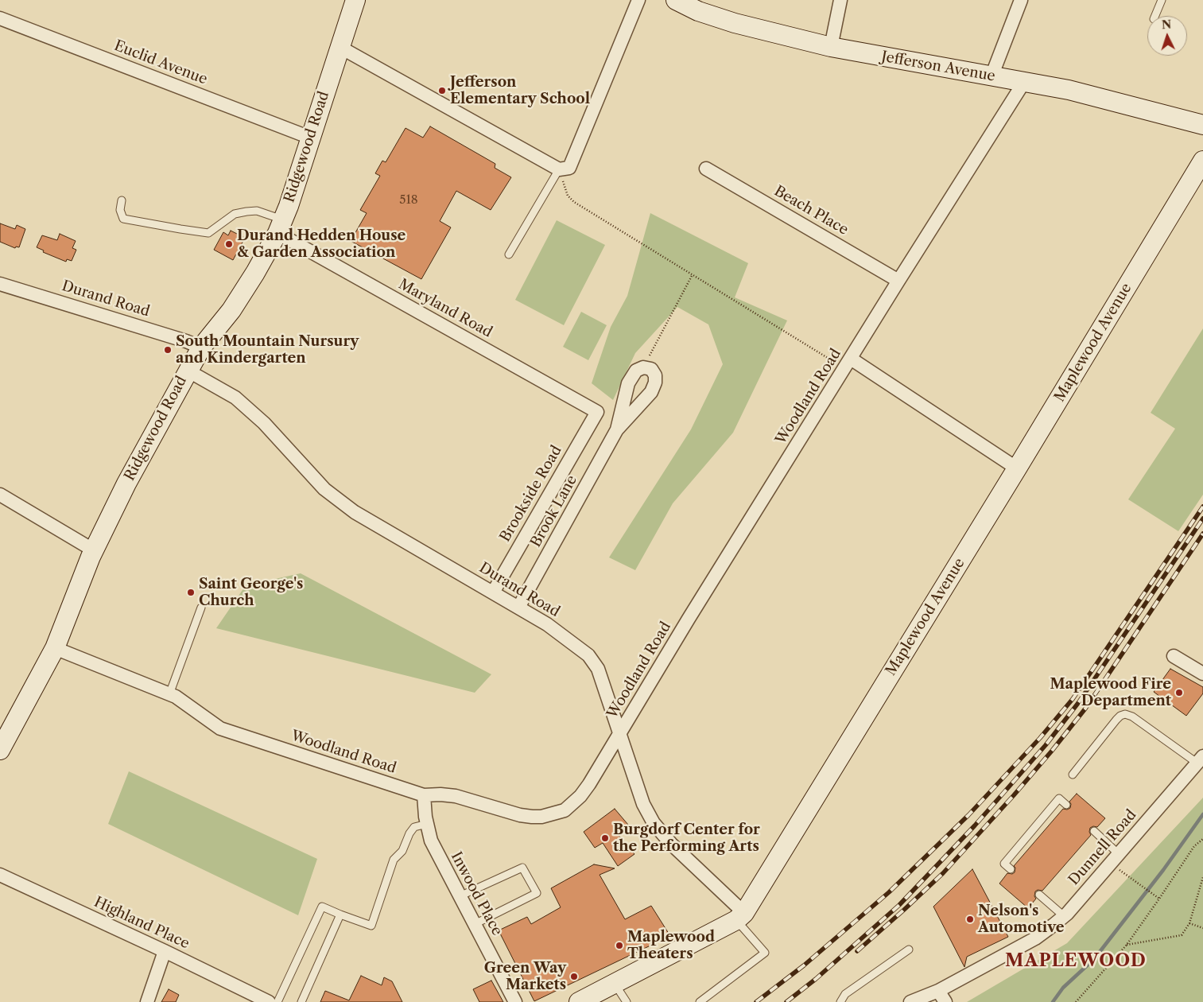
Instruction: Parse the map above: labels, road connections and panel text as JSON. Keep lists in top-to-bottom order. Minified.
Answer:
{"streets":{"street":["Euclid Avenue","Jefferson Avenue","Ridgewood Road","Beach Place","Durand Road","Maryland Road","Maplewood Avenue","Woodland Road","Brookside Road","Brook Lane","Dunnell Road","Inwood Place","Highland Place"]},"crossings":[["Euclid Avenue","Ridgewood Road"],["Jefferson Avenue","Woodland Road"],["Ridgewood Road","Durand Road"],["Ridgewood Road","Maryland Road"],["Ridgewood Road","Woodland Road"],["Beach Place","Woodland Road"],["Durand Road","Maplewood Avenue"],["Durand Road","Woodland Road"],["Durand Road","Brookside Road"],["Durand Road","Brook Lane"],["Maryland Road","Brookside Road"],["Woodland Road","Inwood Place"]],"districts":["MAPLEWOOD"],"places":["Jefferson Elementary School","Durand Hedden House & Garden Association","South Mountain Nursury and Kindergarten","Saint George's Church","Maplewood Fire Department","Burgdorf Center for the Performing Arts","Nelson's Automotive","Maplewood Theaters","Green Way Markets"],"house_numbers":["518"],"north":"top"}
